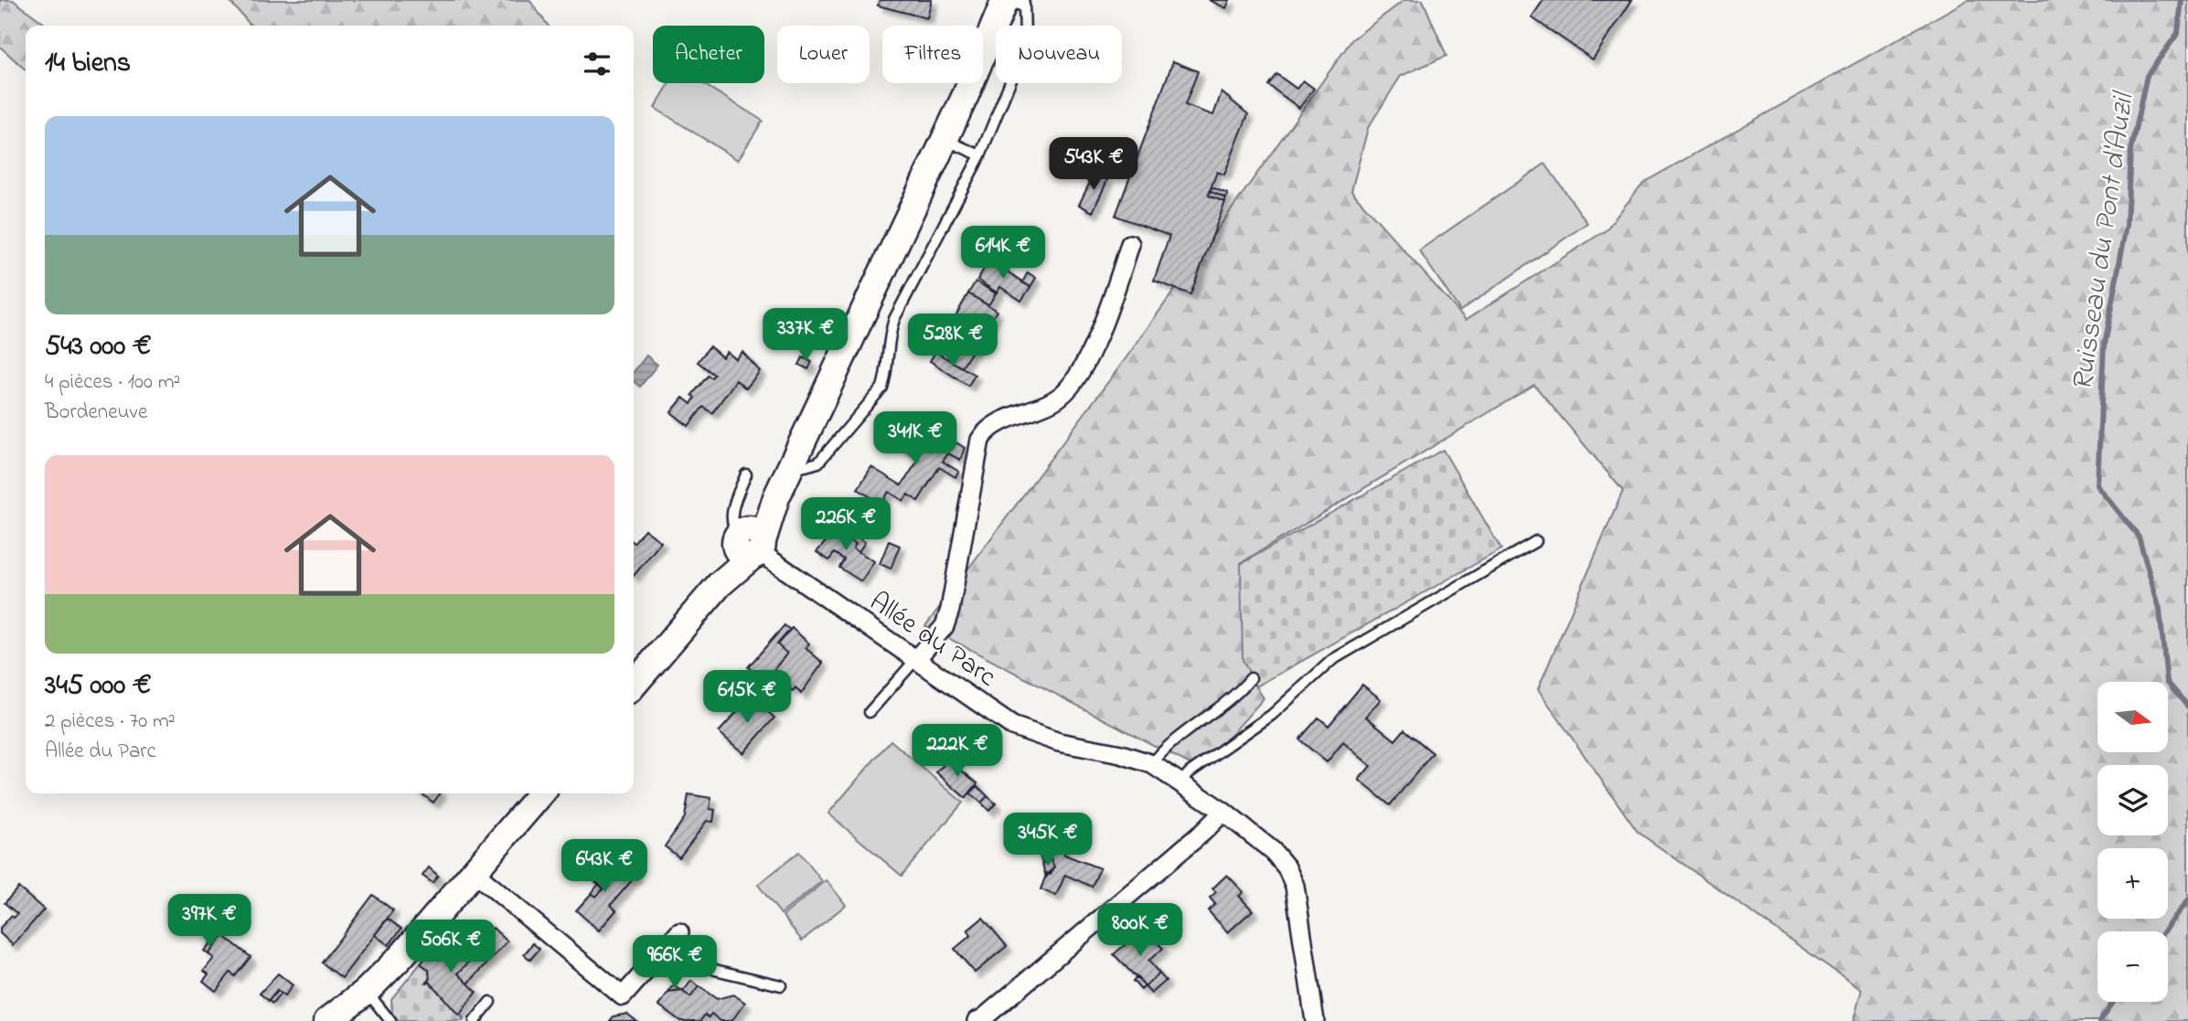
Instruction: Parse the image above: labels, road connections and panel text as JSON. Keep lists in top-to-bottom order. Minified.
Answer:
{"streets":{"street":["Allée du Parc"]},"water":["Ruisseau du Pont d'Auzil"],"north":"right","page":{"chip":["Acheter","Louer","Filtres","Nouveau"],"heading":"14 biens","list":[{"name":"543 000 €","note":"4 pièces · 100 m² · Bordeneuve"},{"name":"345 000 €","note":"2 pièces · 70 m² · Allée du Parc"}],"price":["543K €","614K €","337K €","528K €","341K €","226K €","615K €","222K €","345K €","643K €","397K €","800K €","506K €","966K €"],"map_buttons":["+","−"]}}
